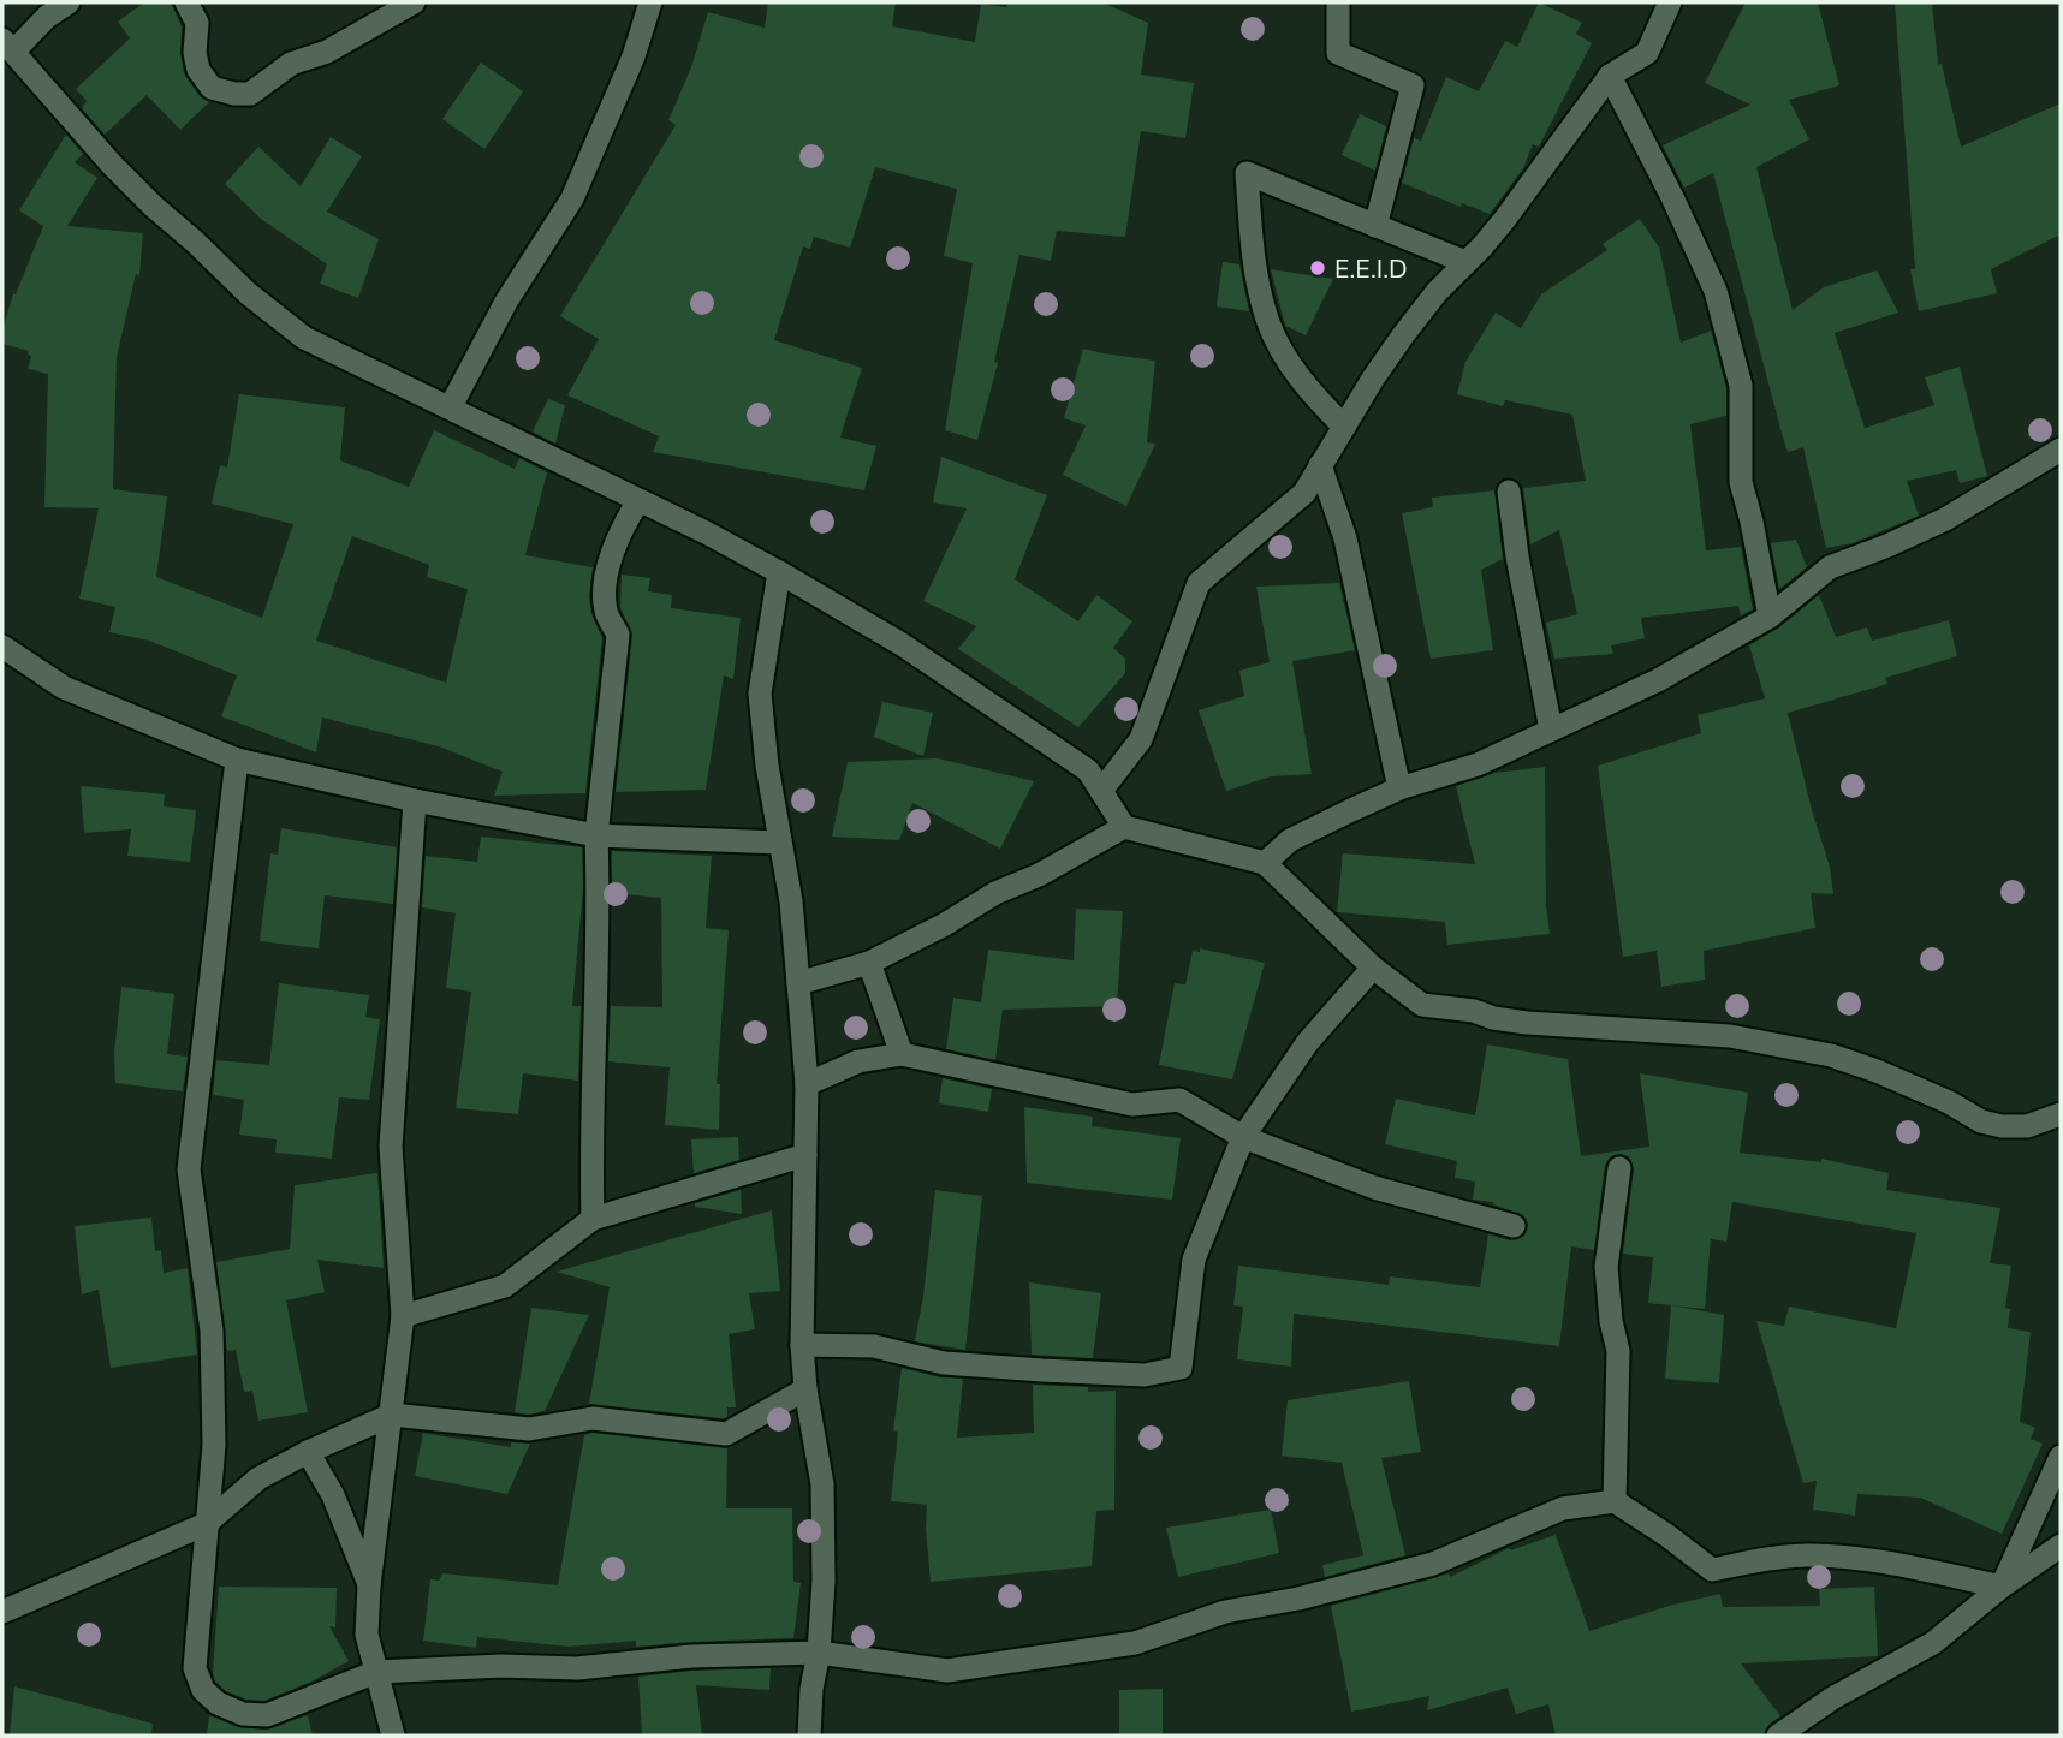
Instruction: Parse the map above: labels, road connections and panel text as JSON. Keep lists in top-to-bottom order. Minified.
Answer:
{"places":["E.E.I.D"]}
